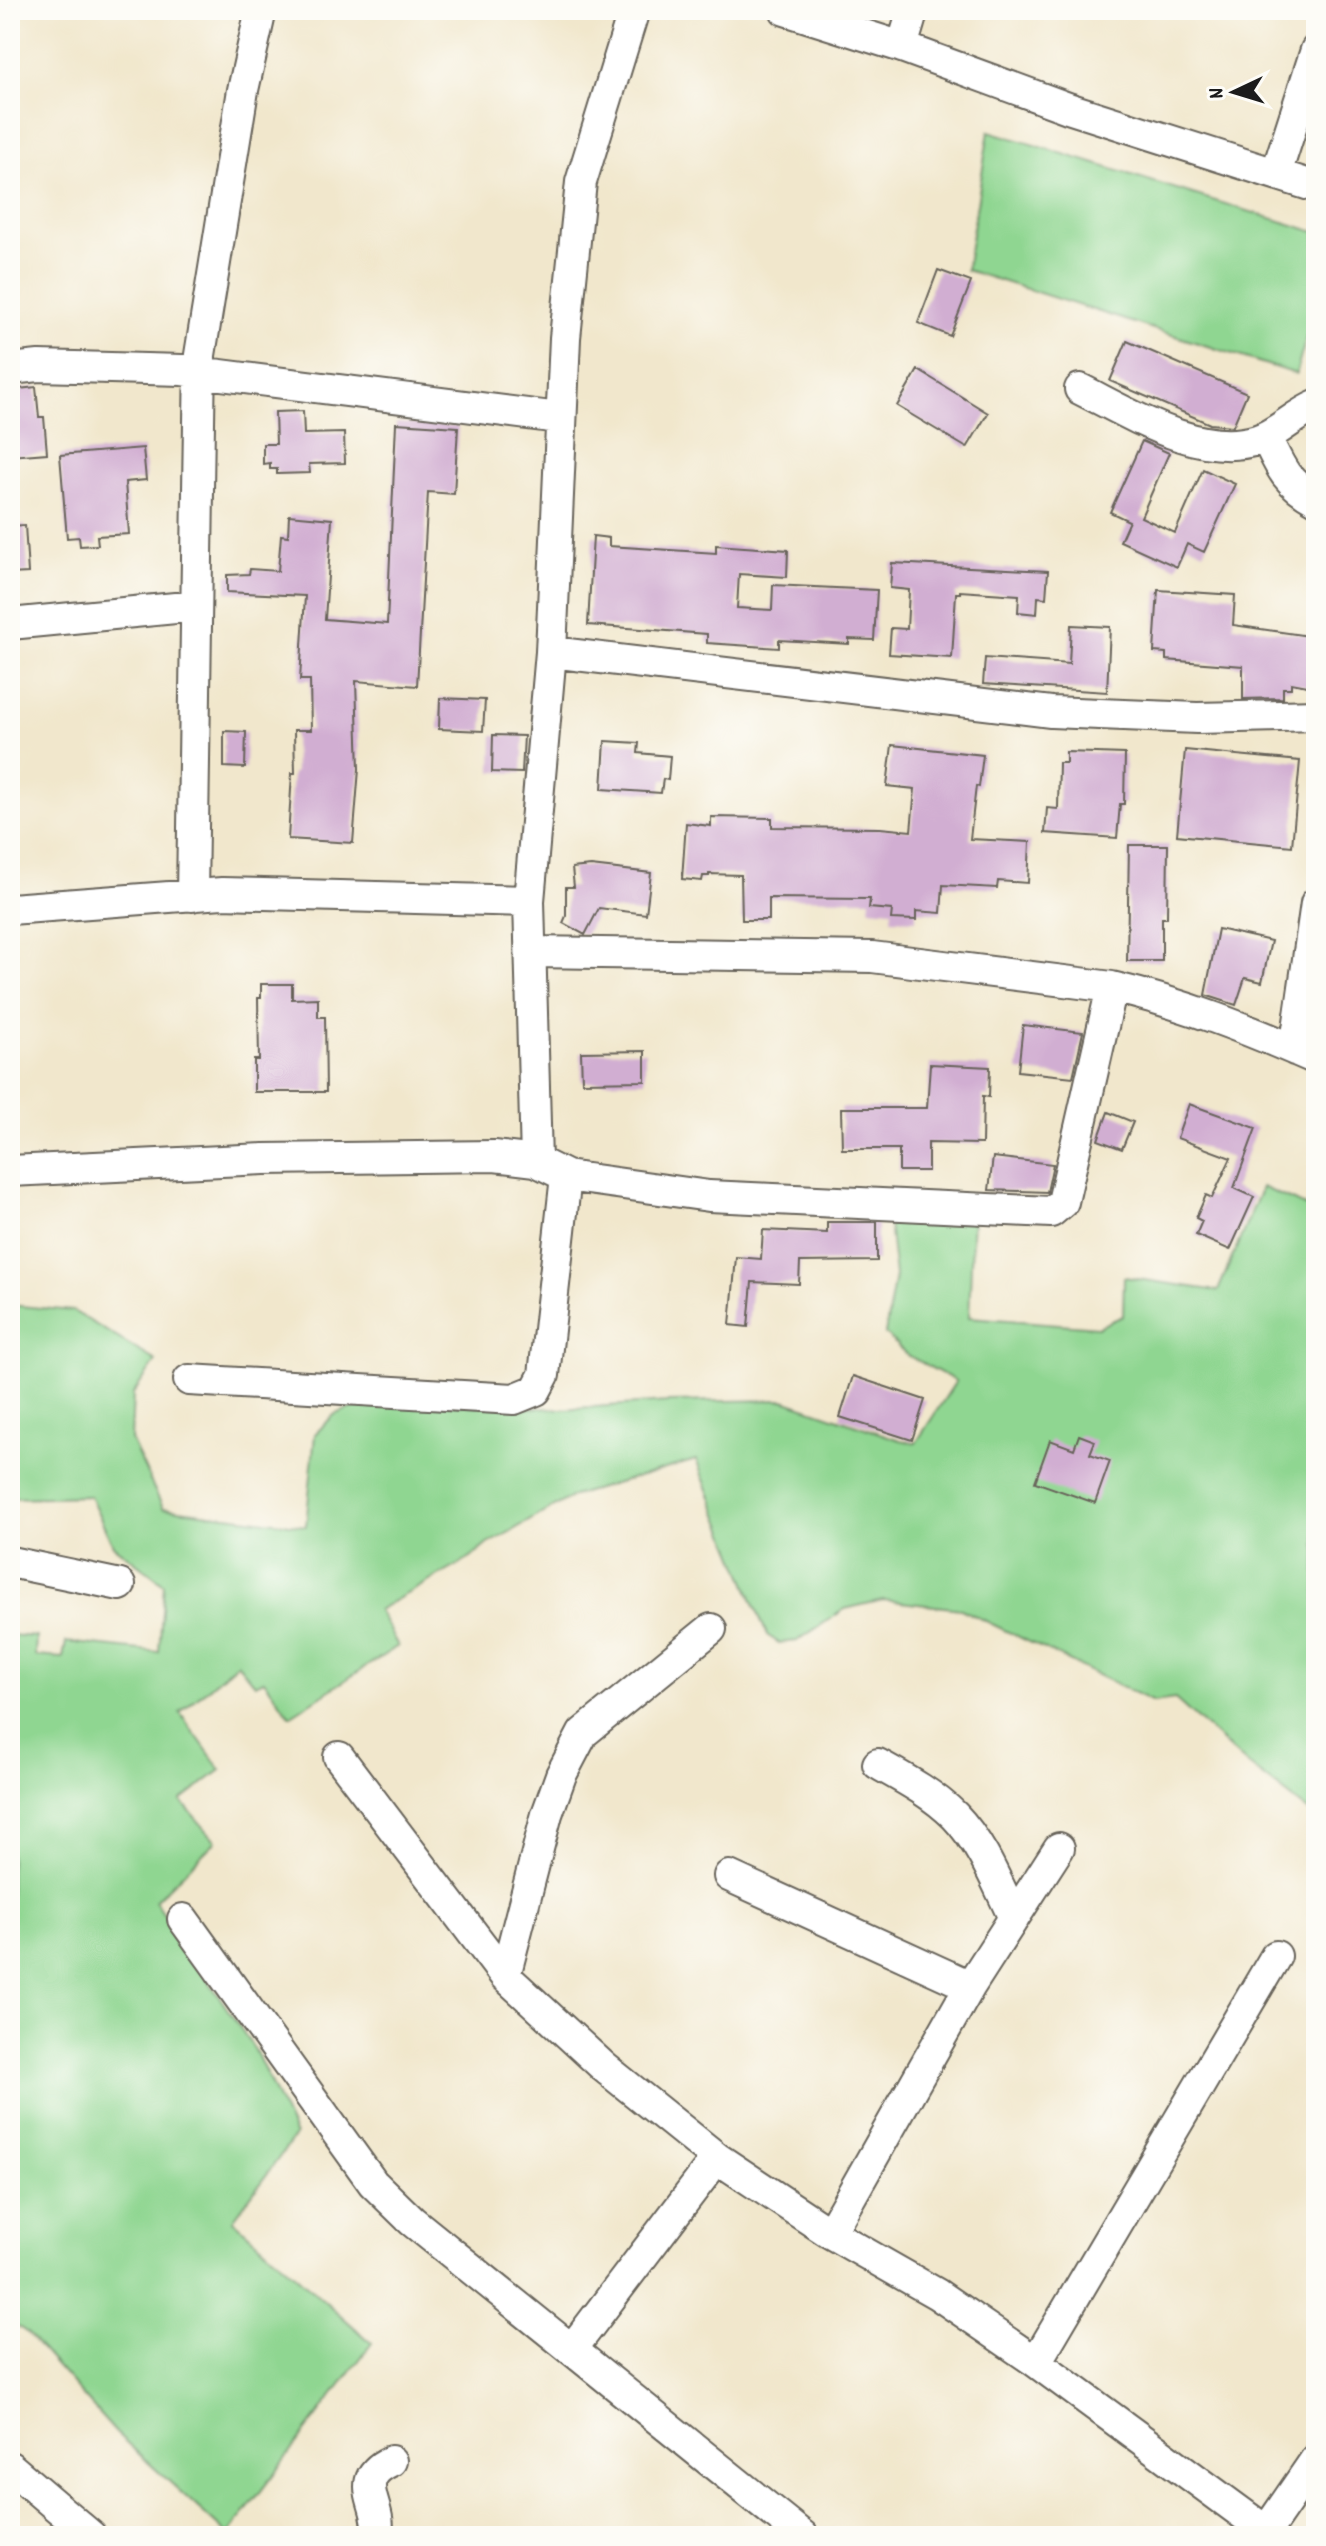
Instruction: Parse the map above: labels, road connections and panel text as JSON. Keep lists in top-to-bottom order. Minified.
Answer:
{"north":"left"}
